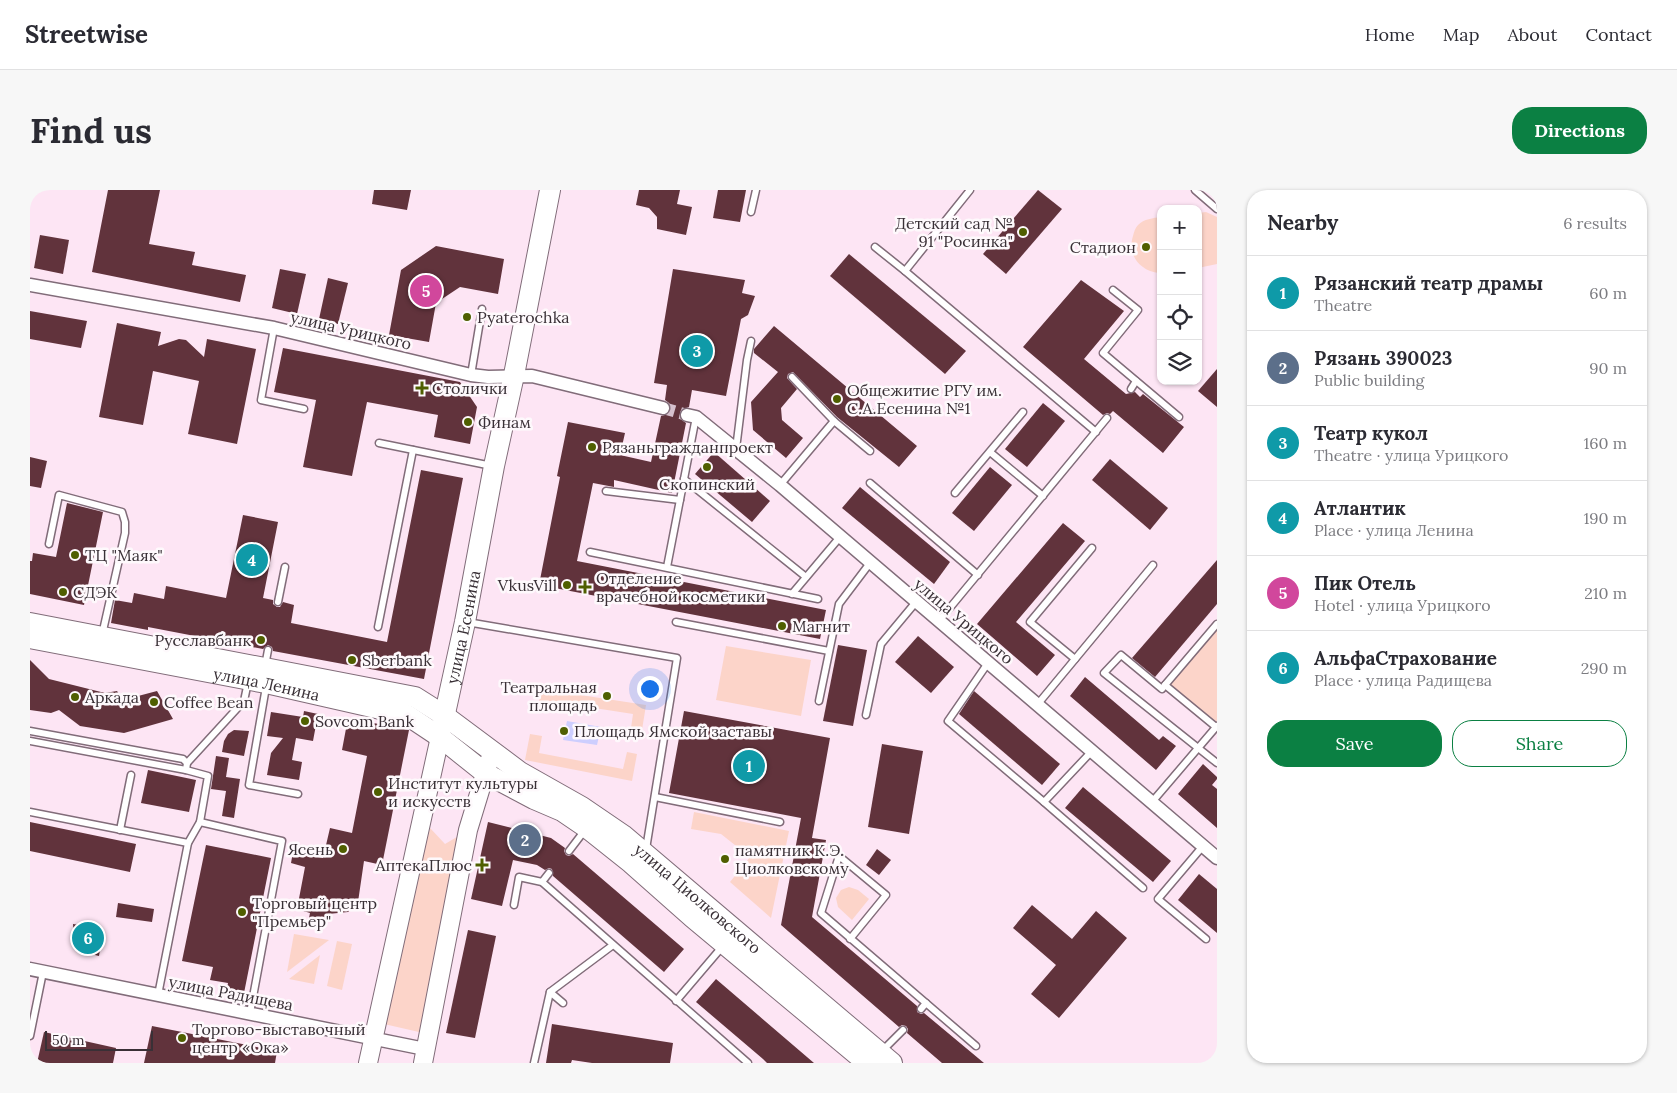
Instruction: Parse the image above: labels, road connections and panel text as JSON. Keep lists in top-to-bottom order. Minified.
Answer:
{"streets":{"main road":["улица Есенина","улица Ленина","улица Циолковского"],"street":["улица Урицкого","улица Радищева"]},"crossings":[["улица Урицкого","улица Есенина"],["улица Есенина","улица Ленина"],["улица Есенина","улица Циолковского"],["улица Есенина","улица Радищева"],["улица Ленина","улица Циолковского"]],"places":{"other":["Детский сад № 91 \"Росинка\"","Стадион","Pyaterochka","Общежитие РГУ им. С.А.Есенина №1","Финам","Рязаньгражданпроект","Скопинский","ТЦ \"Маяк\"","VkusVill","СДЭК","Магнит","Русславбанк","Sberbank","Театральная площадь","Аркада","Coffee Bean","Sovcom Bank","Площадь Ямской заставы","Институт культуры и искусств","Ясень","памятник К.Э. Циолковскому","Торговый центр \"Премьер\"","Торгово-выставочный центр «Ока»"],"health":["Столички","Отделение врачебной косметики","АптекаПлюс"]},"scale_bar":"50 m","page":{"header":"Streetwise","nav":["Home","Map","About","Contact"],"buttons":["Directions",["Save","Share"]],"title":"Find us","heading":["Nearby","6 results"],"map_buttons":["+","−"],"list":[{"mark":"1","name":"Рязанский театр драмы","note":"Theatre","value":"60 m"},{"mark":"2","name":"Рязань 390023","note":"Public building","value":"90 m"},{"mark":"3","name":"Театр кукол","note":"Theatre · улица Урицкого","value":"160 m"},{"mark":"4","name":"Атлантик","note":"Place · улица Ленина","value":"190 m"},{"mark":"5","name":"Пик Отель","note":"Hotel · улица Урицкого","value":"210 m"},{"mark":"6","name":"АльфаСтрахование","note":"Place · улица Радищева","value":"290 m"}],"pins":["5","3","4","1","2","6"],"scale":"50 m"}}
